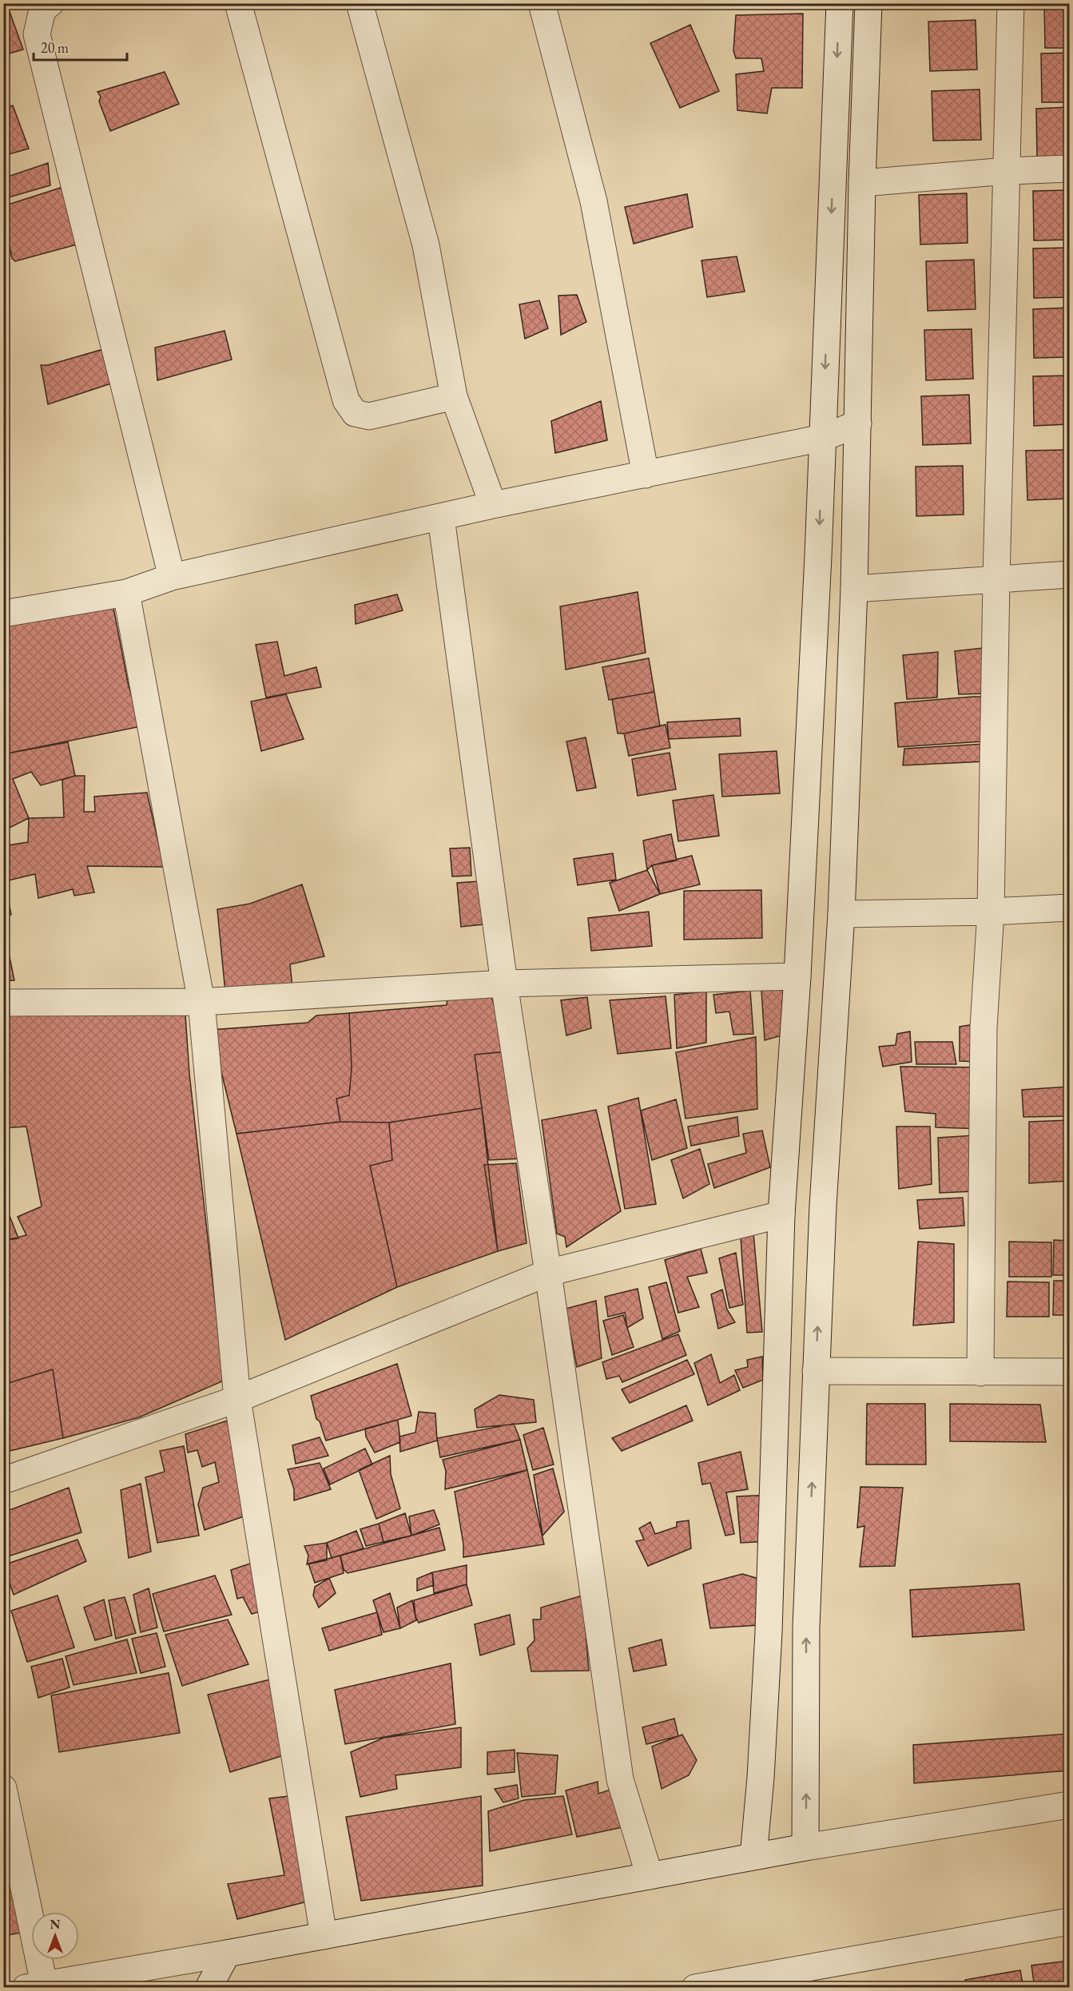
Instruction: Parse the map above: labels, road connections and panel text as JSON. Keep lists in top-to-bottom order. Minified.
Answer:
{"scale_bar":"20 m","north":"top"}
